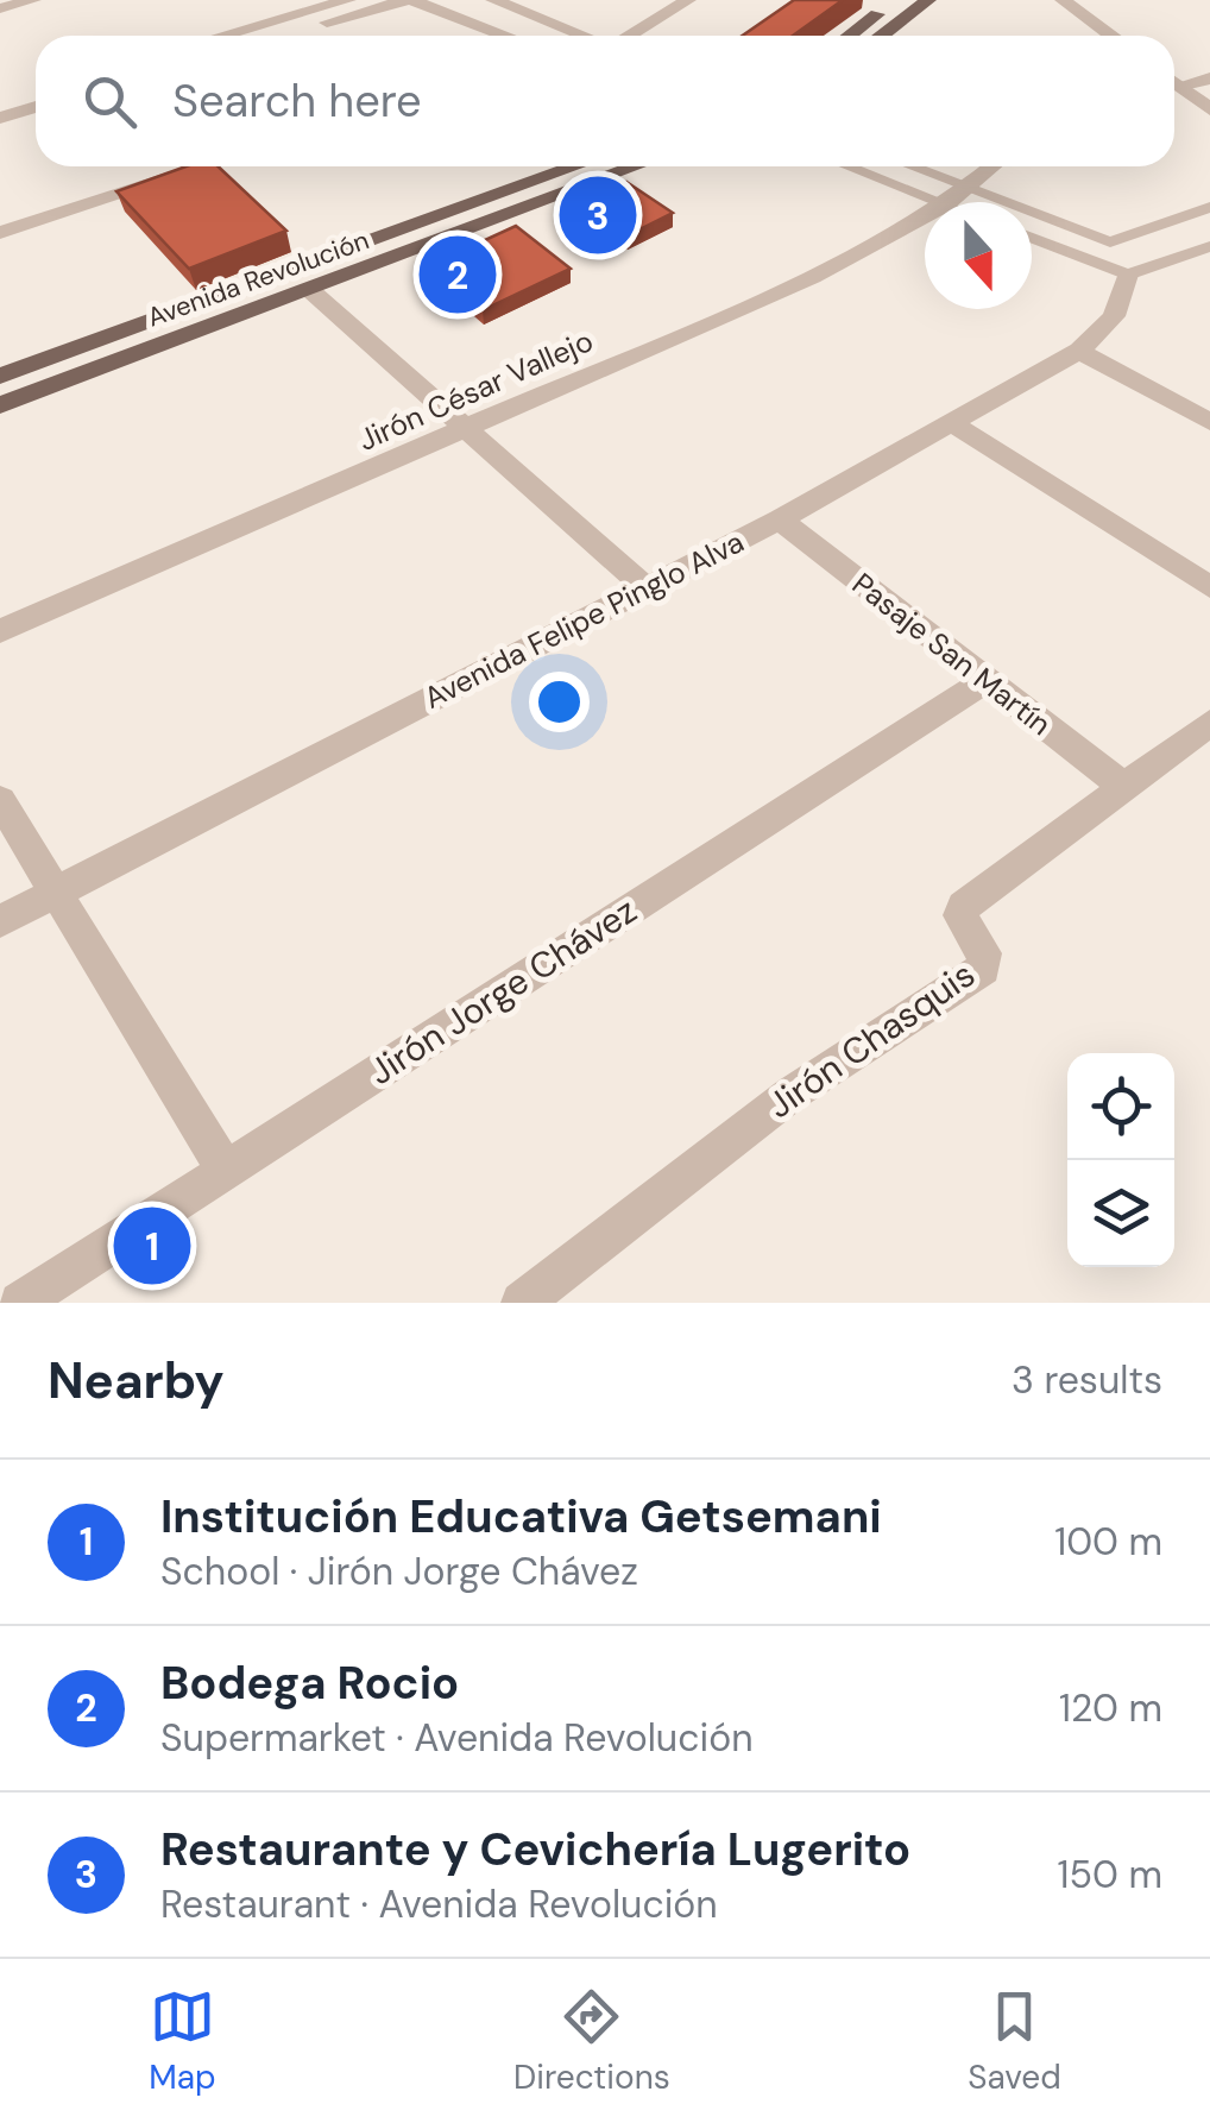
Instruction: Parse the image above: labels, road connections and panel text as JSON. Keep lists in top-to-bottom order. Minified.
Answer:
{"streets":{"main road":["Avenida Revolución"],"street":["Jirón César Vallejo","Avenida Felipe Pinglo Alva","Pasaje San Martín","Jirón Jorge Chávez","Jirón Chasquis"]},"crossings":[["Avenida Felipe Pinglo Alva","Pasaje San Martín"],["Pasaje San Martín","Jirón Jorge Chávez"],["Pasaje San Martín","Jirón Chasquis"]],"north":"bottom","page":{"search":"Search here","pins":["3","2","1"],"heading":["Nearby","3 results"],"list":[{"mark":"1","name":"Institución Educativa Getsemani","note":"School · Jirón Jorge Chávez","value":"100 m"},{"mark":"2","name":"Bodega Rocio","note":"Supermarket · Avenida Revolución","value":"120 m"},{"mark":"3","name":"Restaurante y Cevichería Lugerito","note":"Restaurant · Avenida Revolución","value":"150 m"}],"nav":["Map","Directions","Saved"]}}
